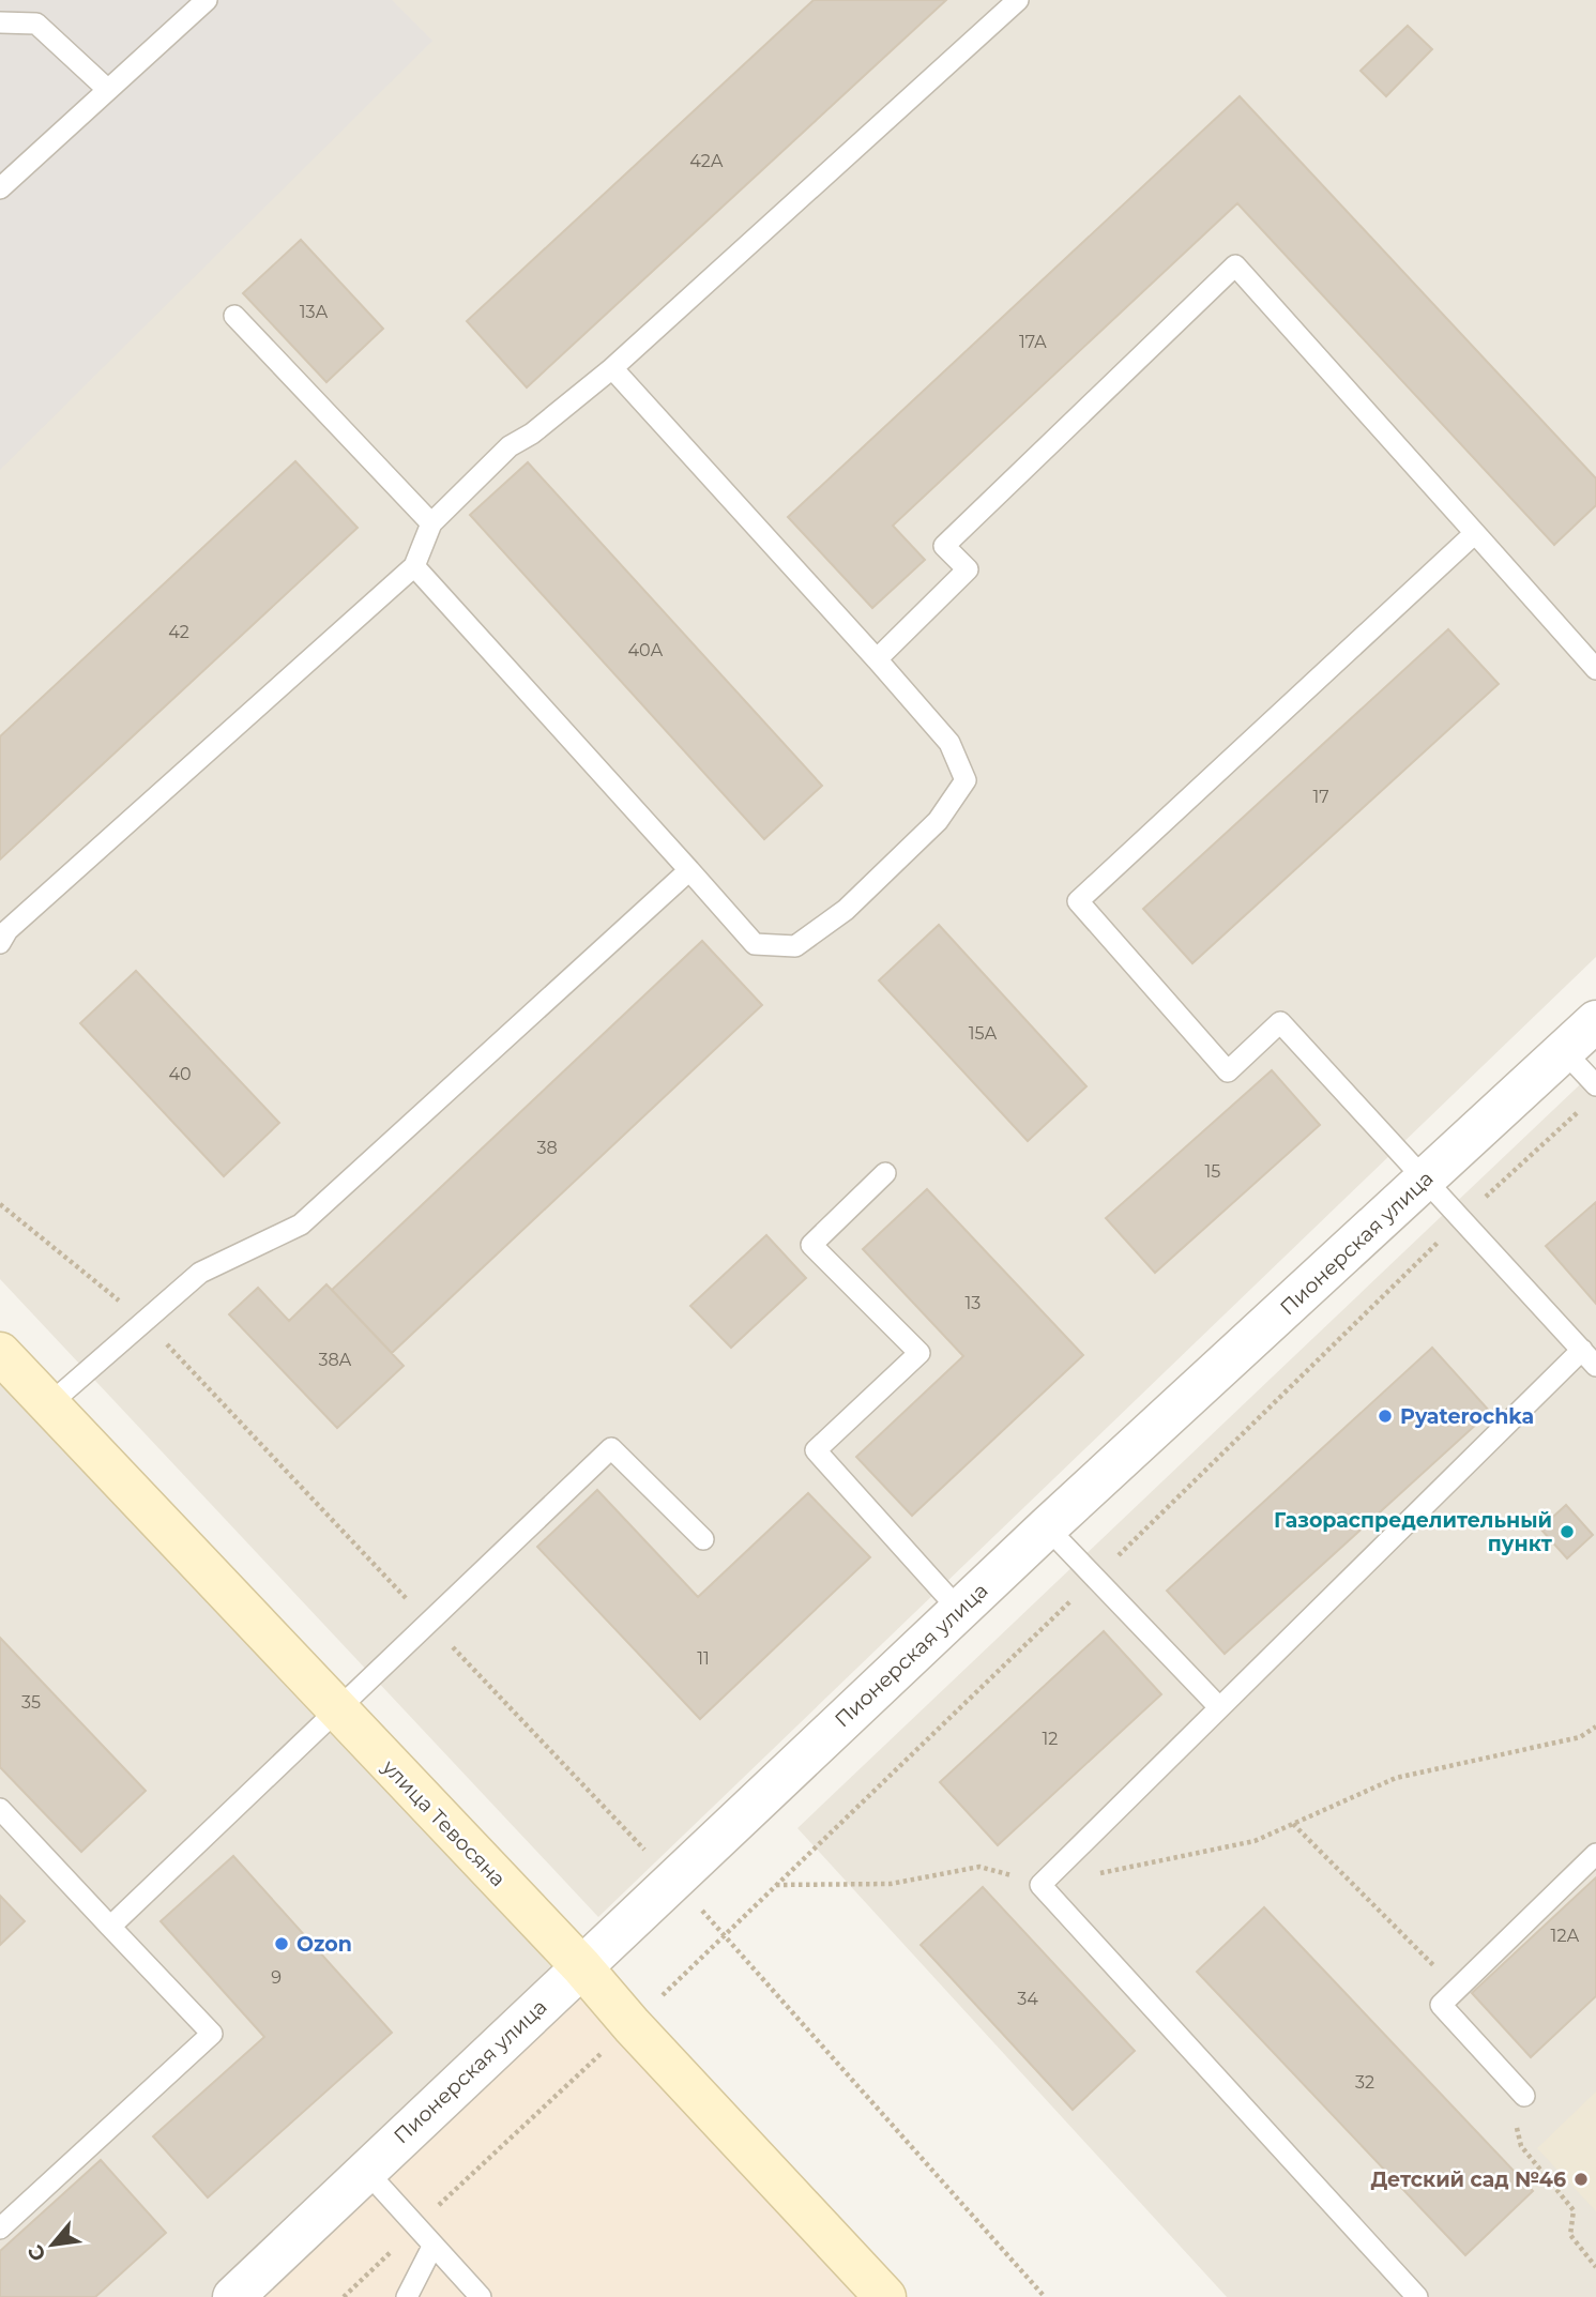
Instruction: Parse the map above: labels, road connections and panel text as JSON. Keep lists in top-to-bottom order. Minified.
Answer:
{"streets":{"main road":["улица Тевосяна"],"street":["Пионерская улица"]},"crossings":[["Пионерская улица","улица Тевосяна"]],"places":["Pyaterochka","Газораспределительный пункт","Ozon","Детский сад №46"],"house_numbers":["42А","13А","17А","42","40А","17","15А","40","38","15","13","38А","11","35","12","12А","9","34","32"],"north":"bottom left"}
